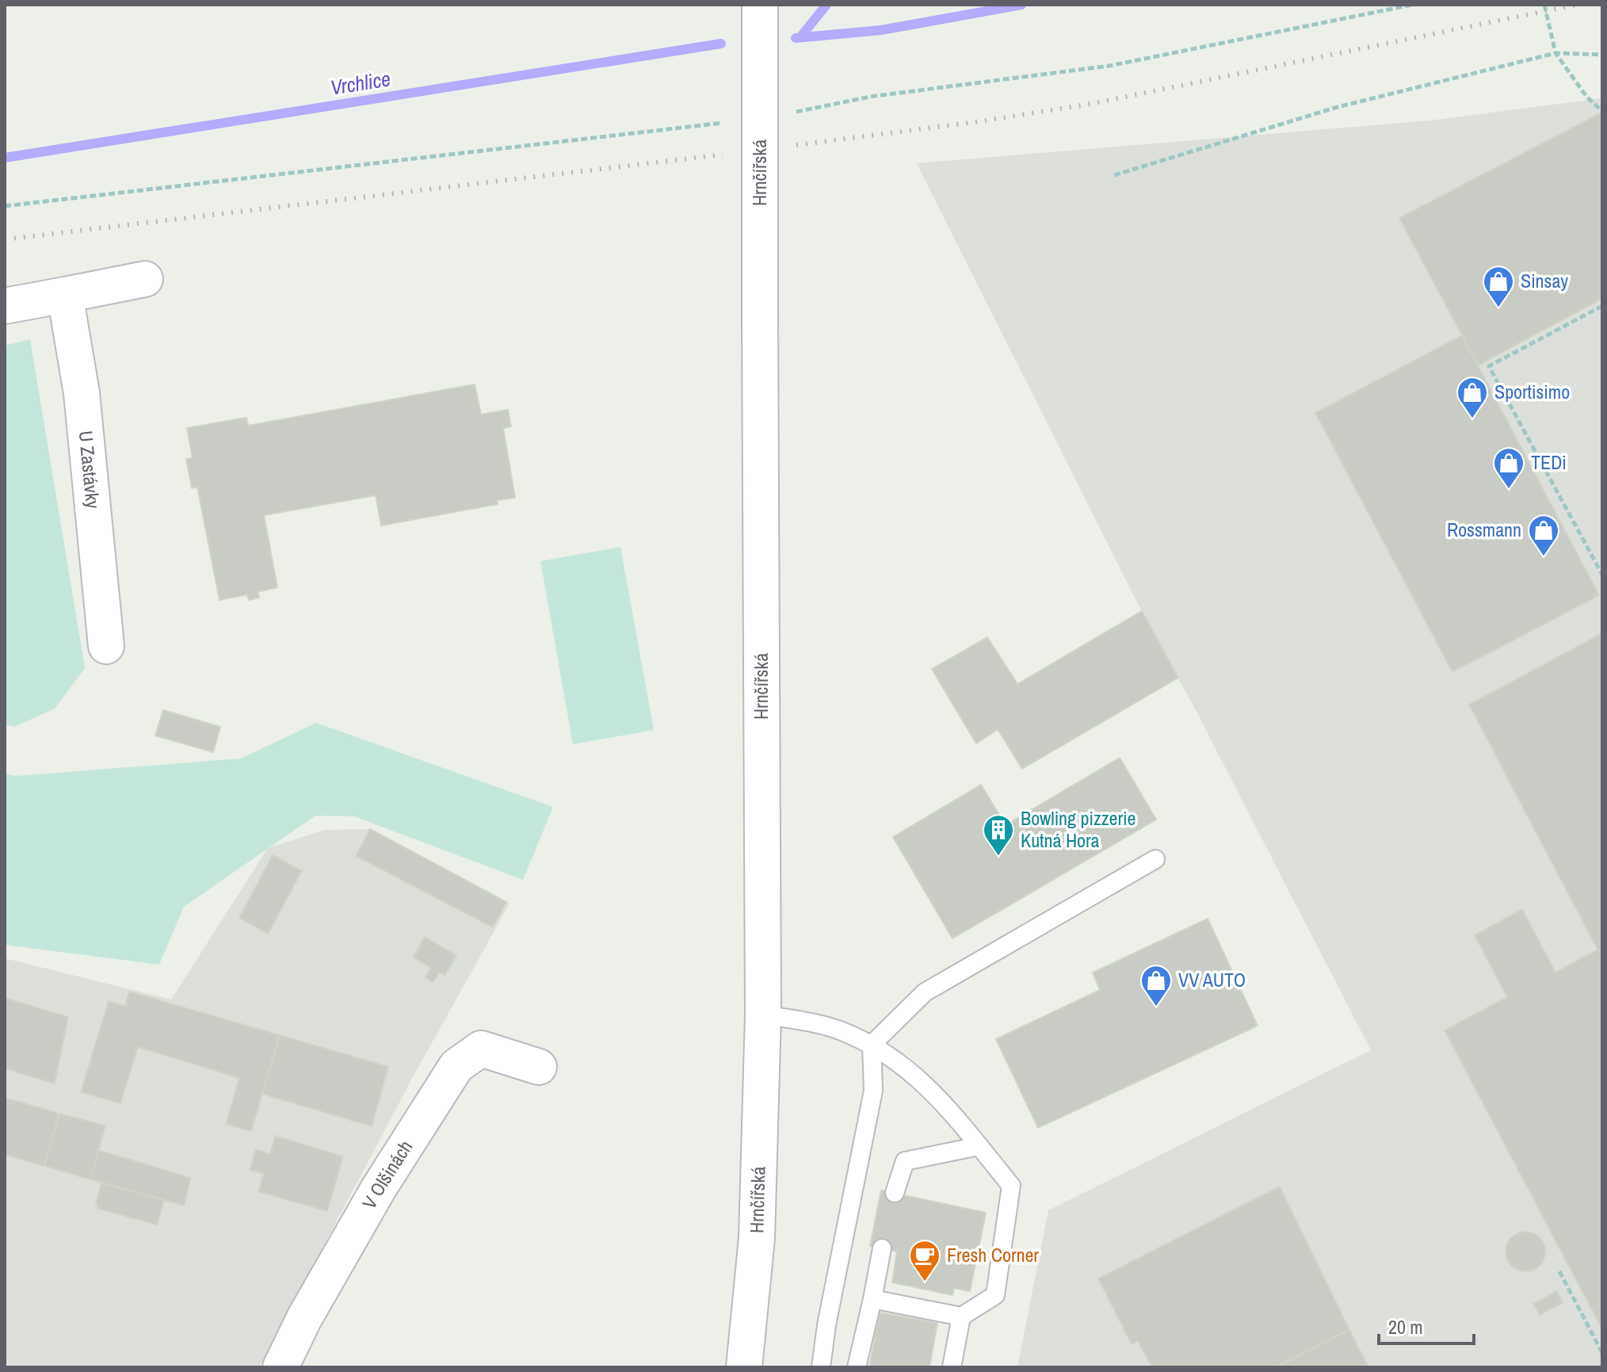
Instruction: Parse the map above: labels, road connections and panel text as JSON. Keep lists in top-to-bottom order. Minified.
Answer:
{"streets":{"main road":["Hrnčířská","U Zastávky","V Olšinách"]},"water":["Vrchlice"],"places":{"shop":["Sinsay","Sportisimo","TEDi","Rossmann","VV AUTO"],"building":["Bowling pizzerie Kutná Hora"],"cafe":["Fresh Corner"]},"scale_bar":"20 m"}
